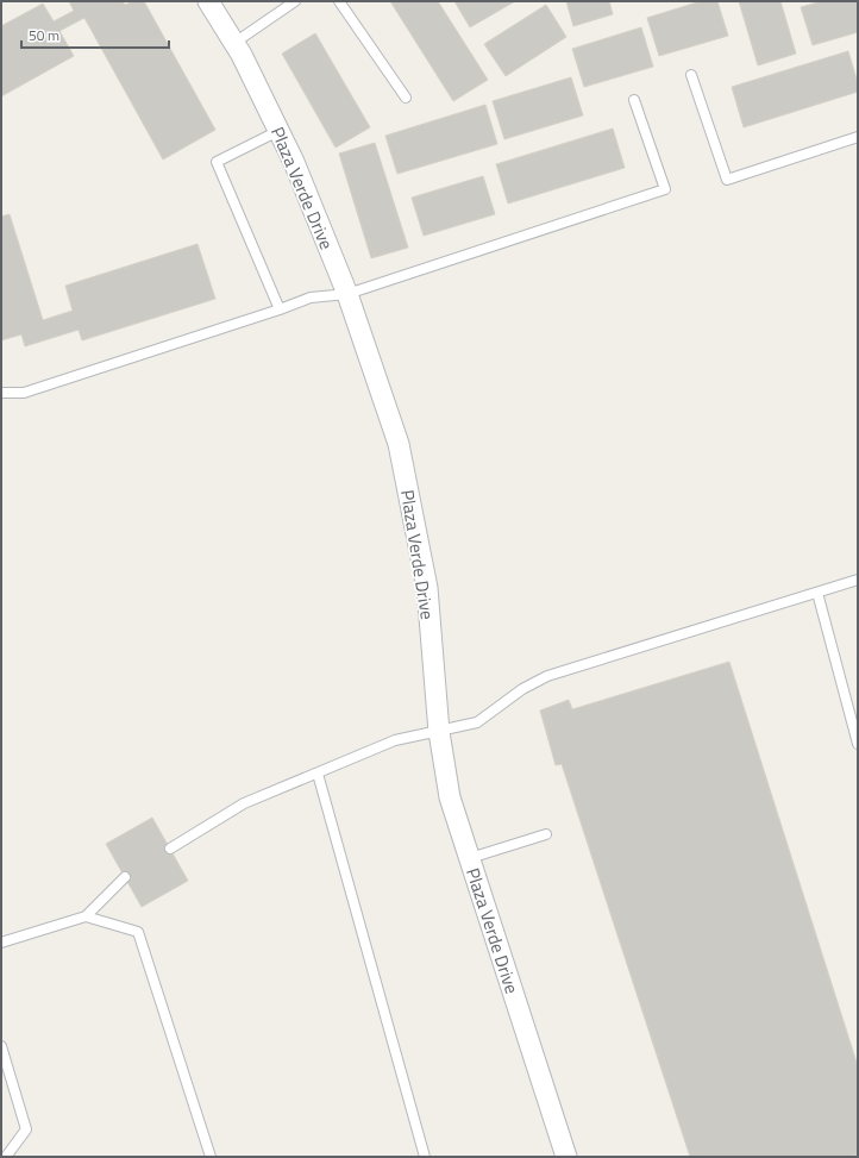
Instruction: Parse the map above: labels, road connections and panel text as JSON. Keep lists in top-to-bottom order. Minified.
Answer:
{"streets":{"street":["Plaza Verde Drive"]},"scale_bar":"50 m"}
